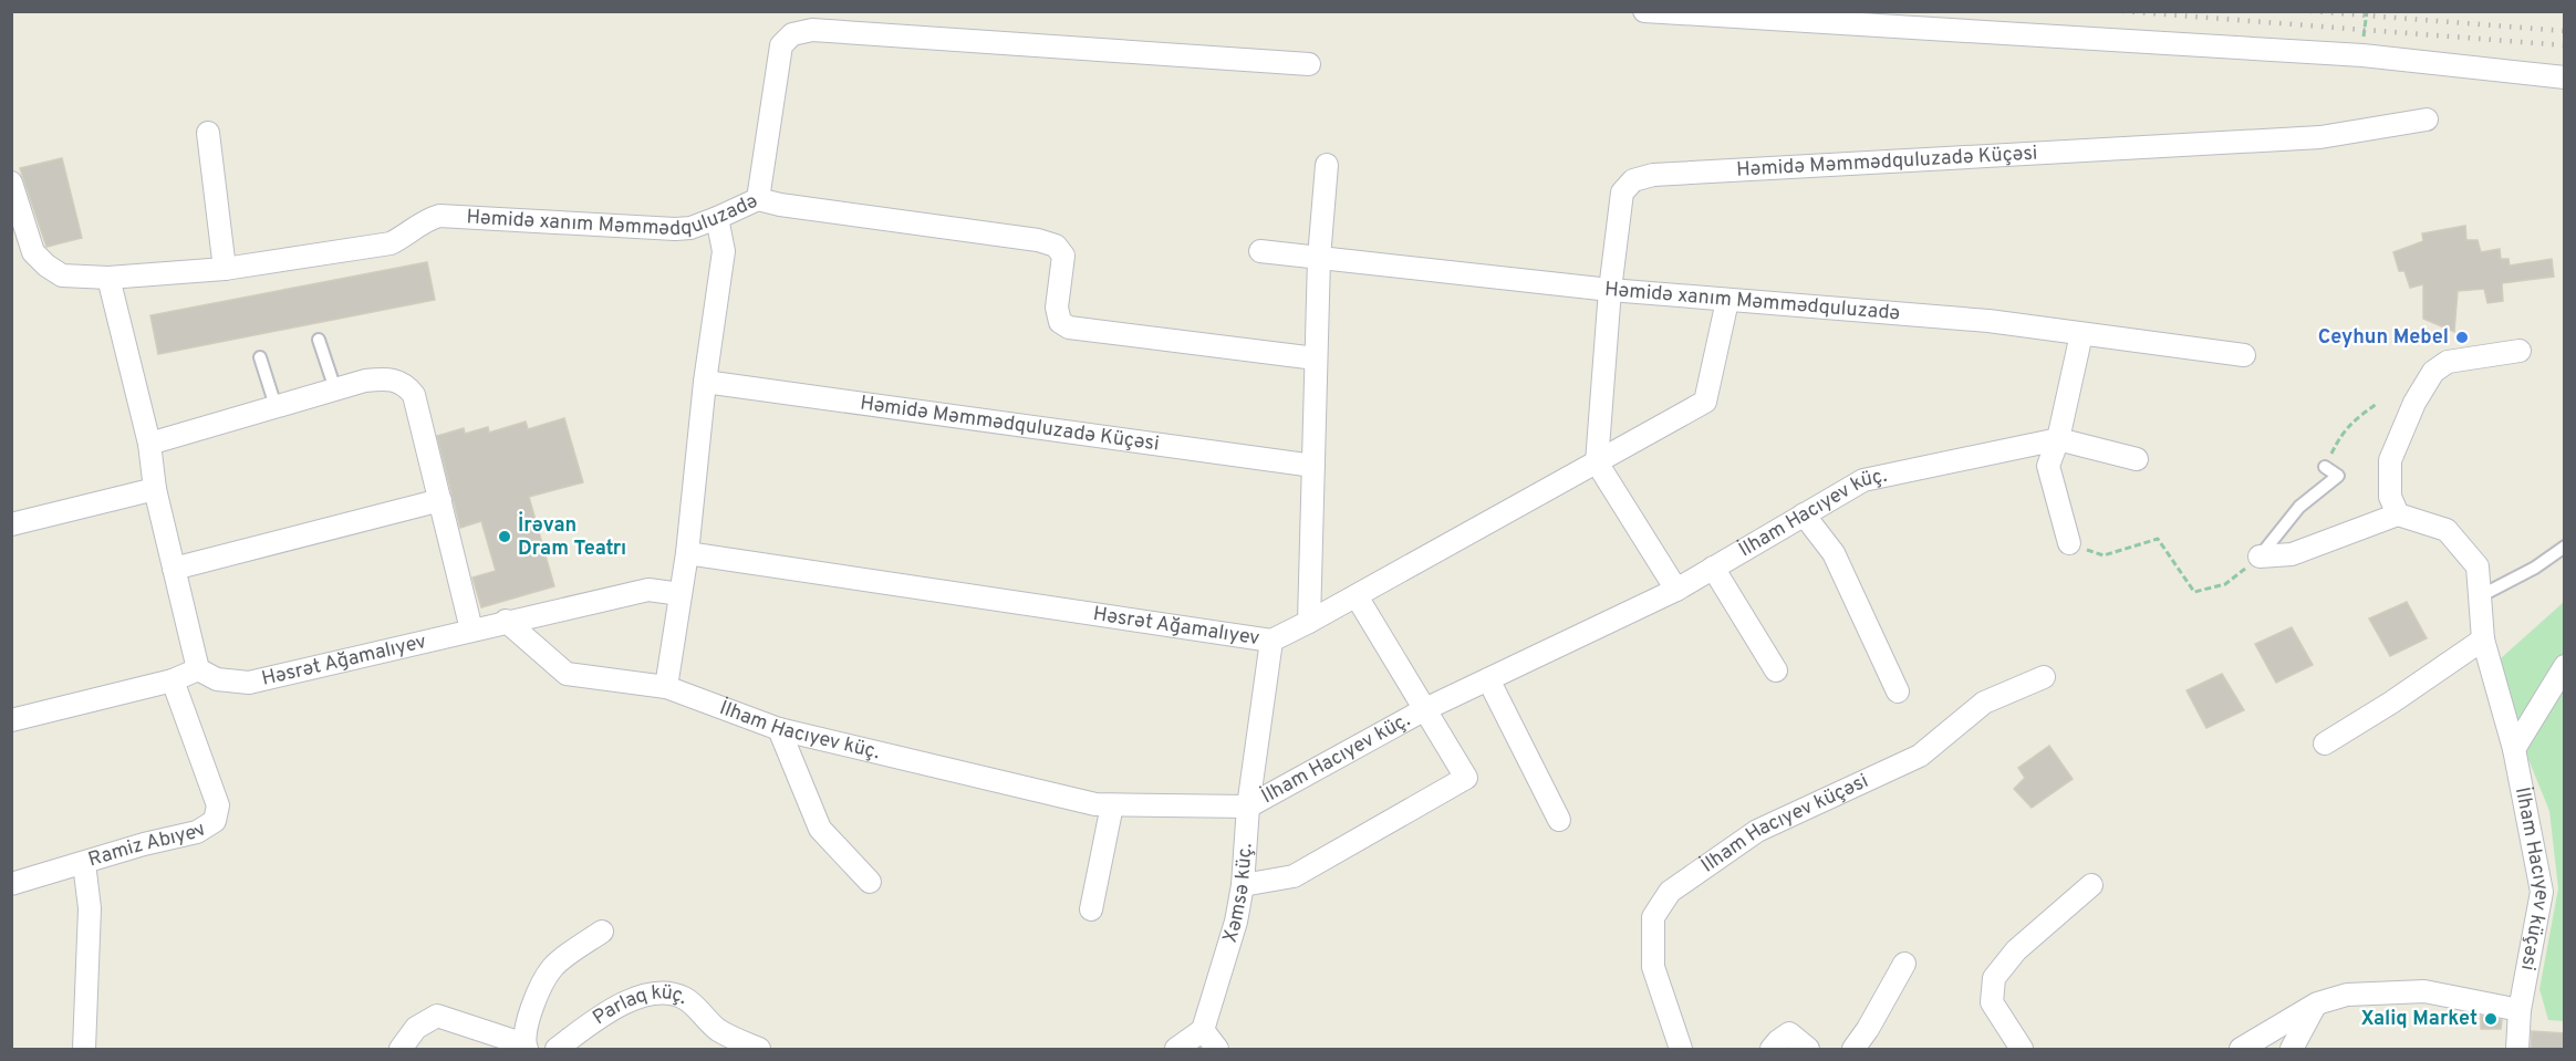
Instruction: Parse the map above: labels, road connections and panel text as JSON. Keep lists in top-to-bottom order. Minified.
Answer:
{"streets":{"street":["Həmidə Məmmədquluzadə Küçəsi","Həmidə xanım Məmmədquluzadə","İlham Hacıyev küç.","Həsrət Ağamalıyev","İlham Hacıyev küçəsi","Ramiz Abıyev","Xəmsə küç.","Parlaq küç."]},"crossings":[["Həmidə Məmmədquluzadə Küçəsi","Həmidə xanım Məmmədquluzadə"],["Həmidə Məmmədquluzadə Küçəsi","Həsrət Ağamalıyev"],["Həmidə xanım Məmmədquluzadə","Həsrət Ağamalıyev"],["İlham Hacıyev küç.","Həsrət Ağamalıyev"],["İlham Hacıyev küç.","Xəmsə küç."],["Həsrət Ağamalıyev","Xəmsə küç."]],"places":["Ceyhun Mebel","İrəvan Dram Teatrı","Xaliq Market"]}
